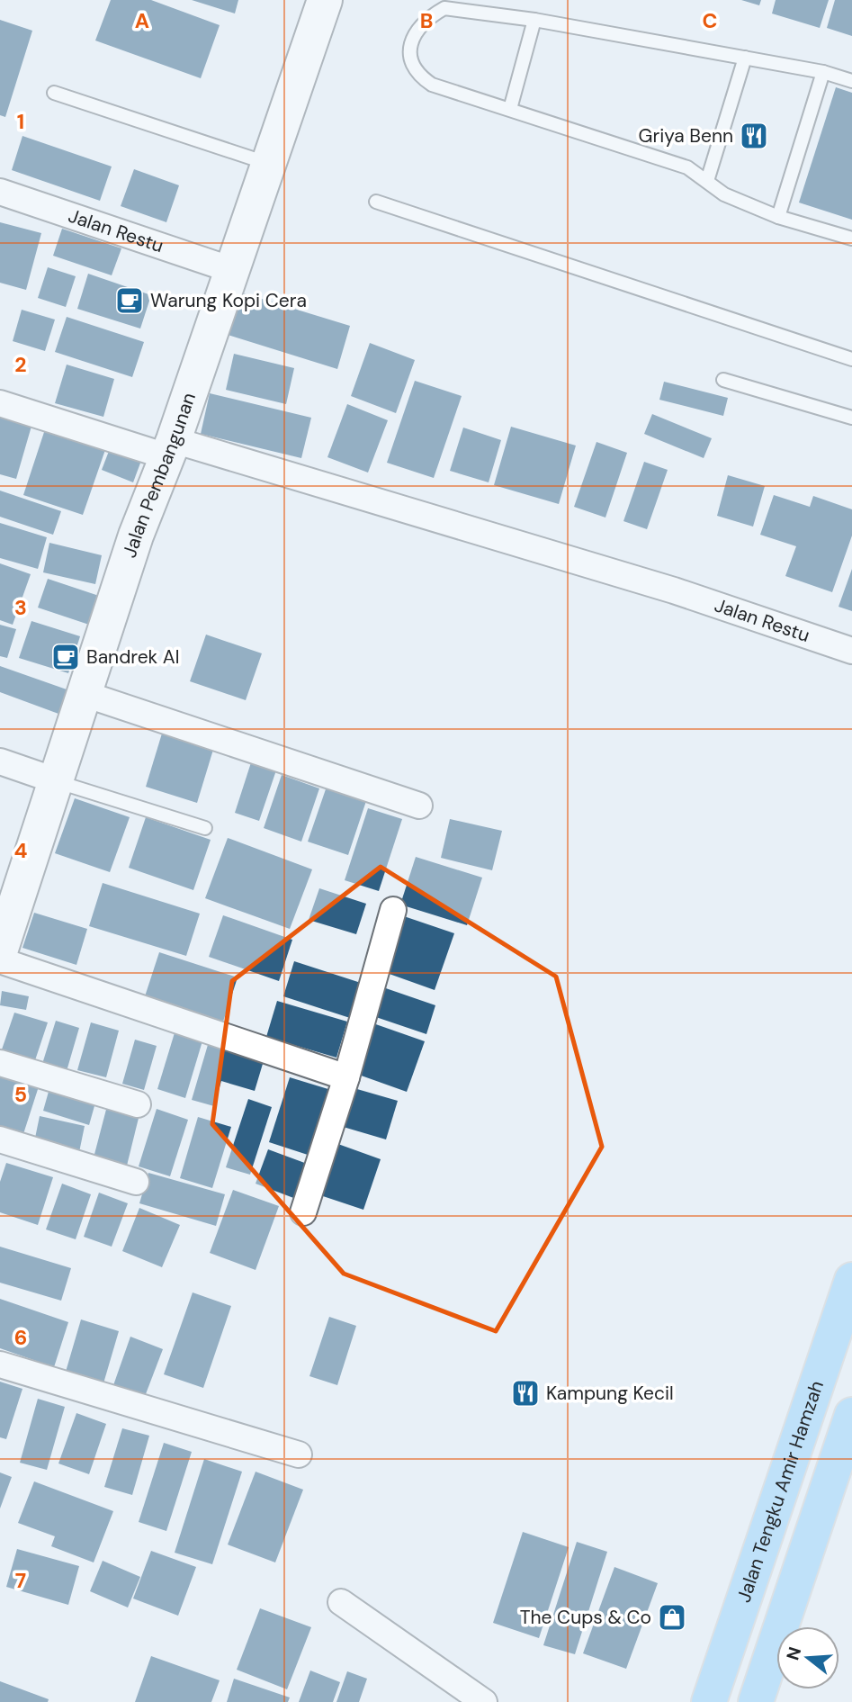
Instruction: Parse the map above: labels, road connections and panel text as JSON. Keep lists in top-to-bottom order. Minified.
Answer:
{"streets":{"main road":["Jalan Tengku Amir Hamzah"],"street":["Jalan Restu","Jalan Pembangunan"]},"crossings":[["Jalan Restu","Jalan Pembangunan"]],"places":{"restaurant":["Griya Benn","Kampung Kecil"],"cafe":["Warung Kopi Cera","Bandrek Al"],"shop":["The Cups & Co"]},"north":"left","grid":{"columns":["A","B","C"],"rows":["1","2","3","4","5","6","7"]}}
